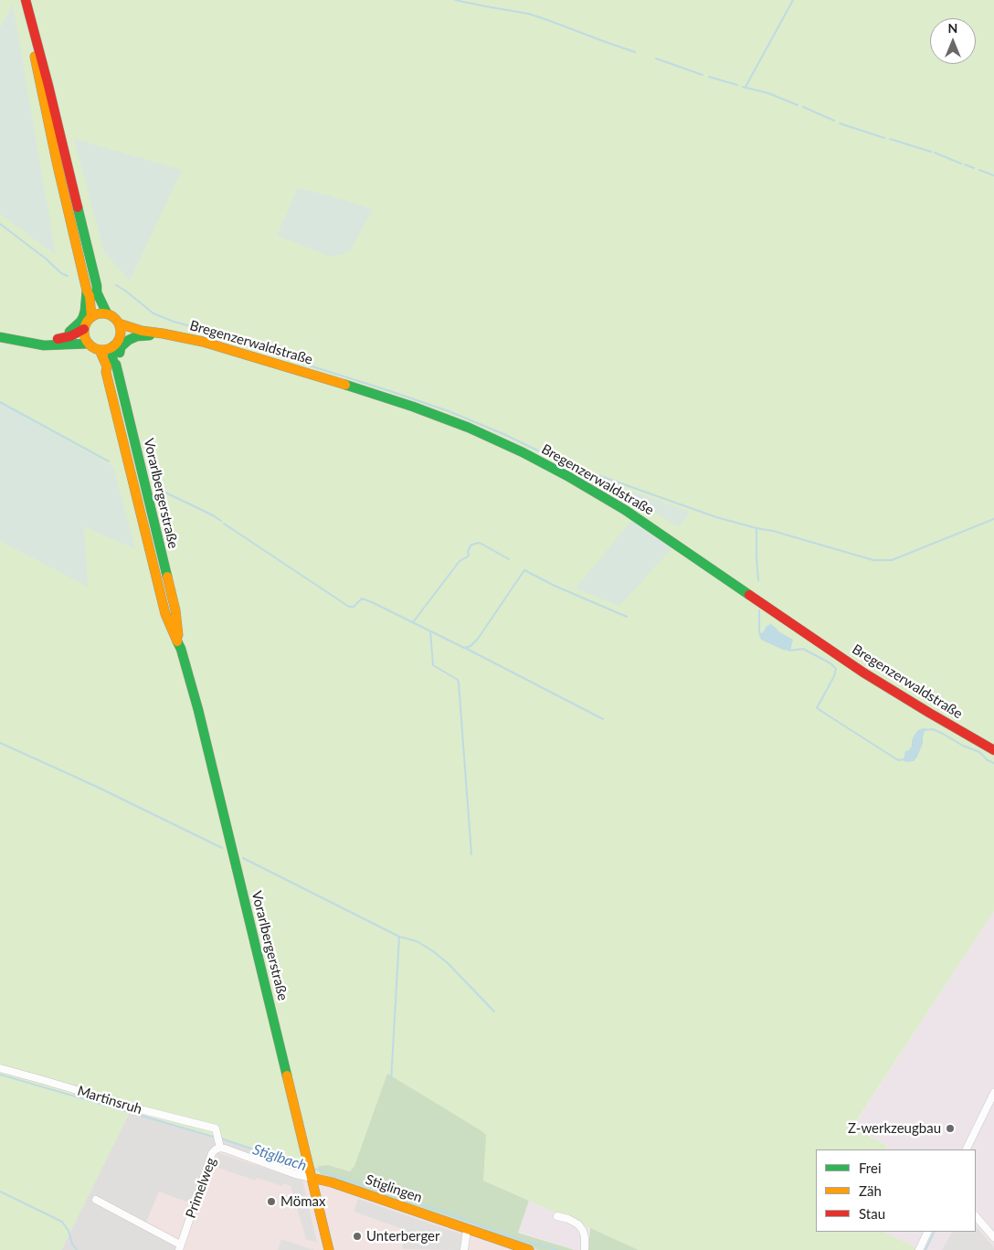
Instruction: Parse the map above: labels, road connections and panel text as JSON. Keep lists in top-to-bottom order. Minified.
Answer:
{"streets":{"main road":["Bregenzerwaldstraße","Vorarlbergerstraße","Stiglingen"],"street":["Martinsruh","Primelweg"]},"crossings":[["Bregenzerwaldstraße","Vorarlbergerstraße"],["Vorarlbergerstraße","Primelweg"],["Vorarlbergerstraße","Stiglingen"],["Martinsruh","Primelweg"],["Primelweg","Stiglingen"]],"water":["Stiglbach"],"places":["Z-werkzeugbau","Mömax","Unterberger"],"legend":["Frei","Zäh","Stau"],"north":"top"}
